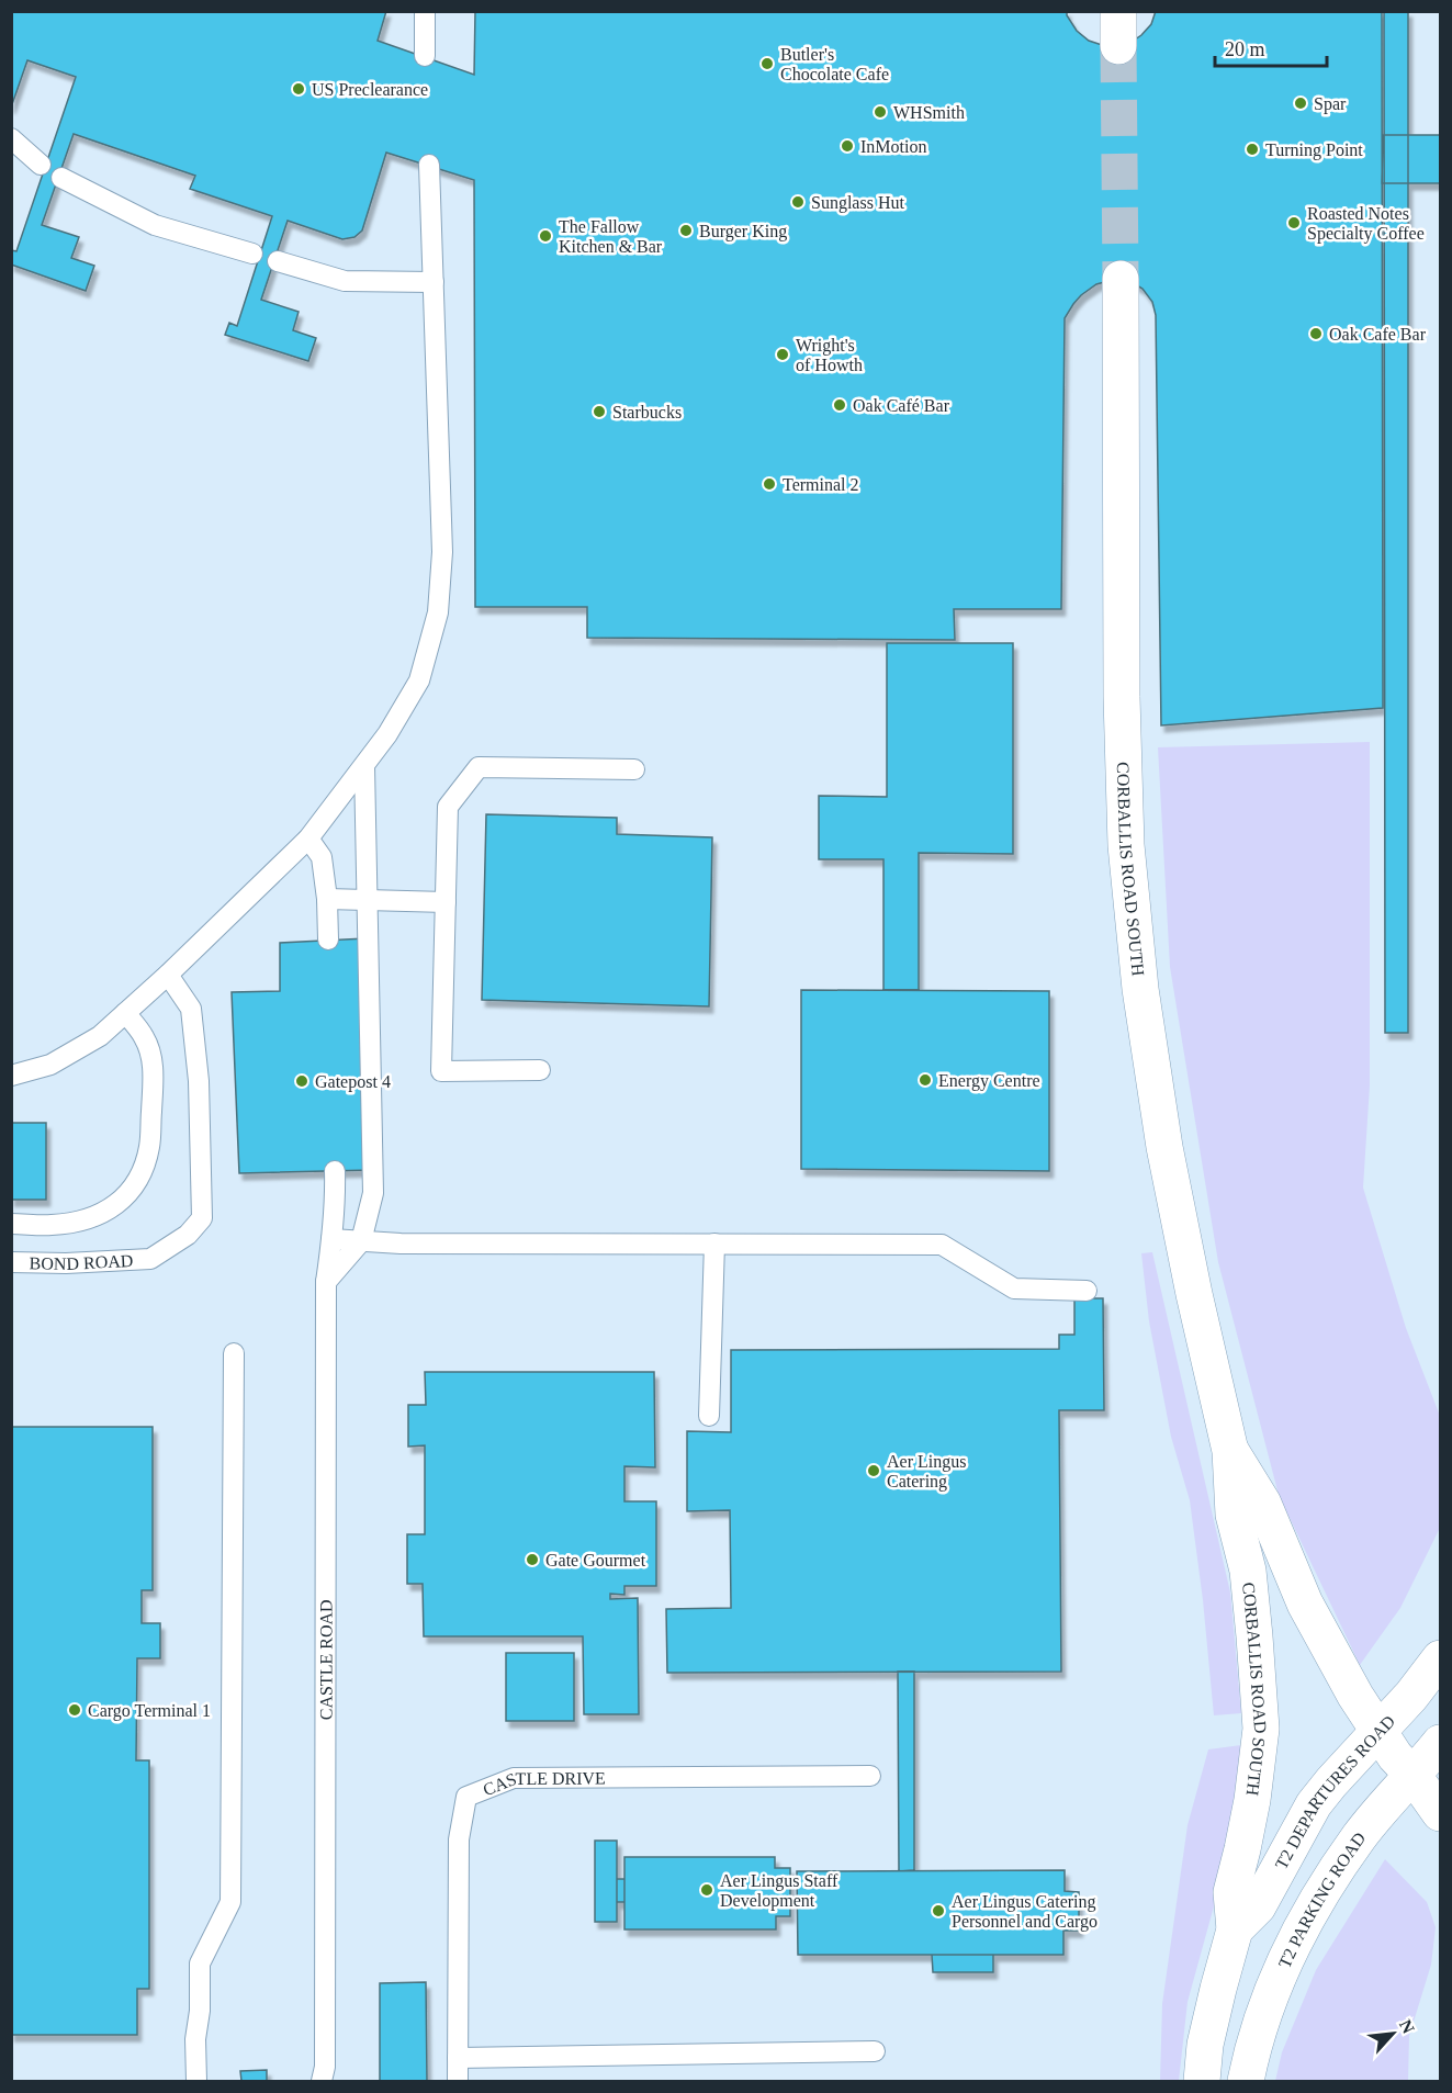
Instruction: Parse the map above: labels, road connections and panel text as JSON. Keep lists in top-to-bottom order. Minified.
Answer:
{"streets":{"street":["CORBALLIS ROAD SOUTH","T2 DEPARTURES ROAD","T2 PARKING ROAD"],"lane":["BOND ROAD","CASTLE ROAD","CASTLE DRIVE"]},"crossings":[["CORBALLIS ROAD SOUTH","T2 DEPARTURES ROAD"],["CORBALLIS ROAD SOUTH","T2 PARKING ROAD"]],"places":["Butler's Chocolate Cafe","US Preclearance","Spar","WHSmith","InMotion","Turning Point","Sunglass Hut","Roasted Notes Specialty Coffee","Burger King","The Fallow Kitchen & Bar","Oak Cafe Bar","Wright's of Howth","Oak Café Bar","Starbucks","Terminal 2","Energy Centre","Gatepost 4","Aer Lingus Catering","Gate Gourmet","Cargo Terminal 1","Aer Lingus Staff Development","Aer Lingus Catering Personnel and Cargo"],"scale_bar":"20 m","north":"top right"}
